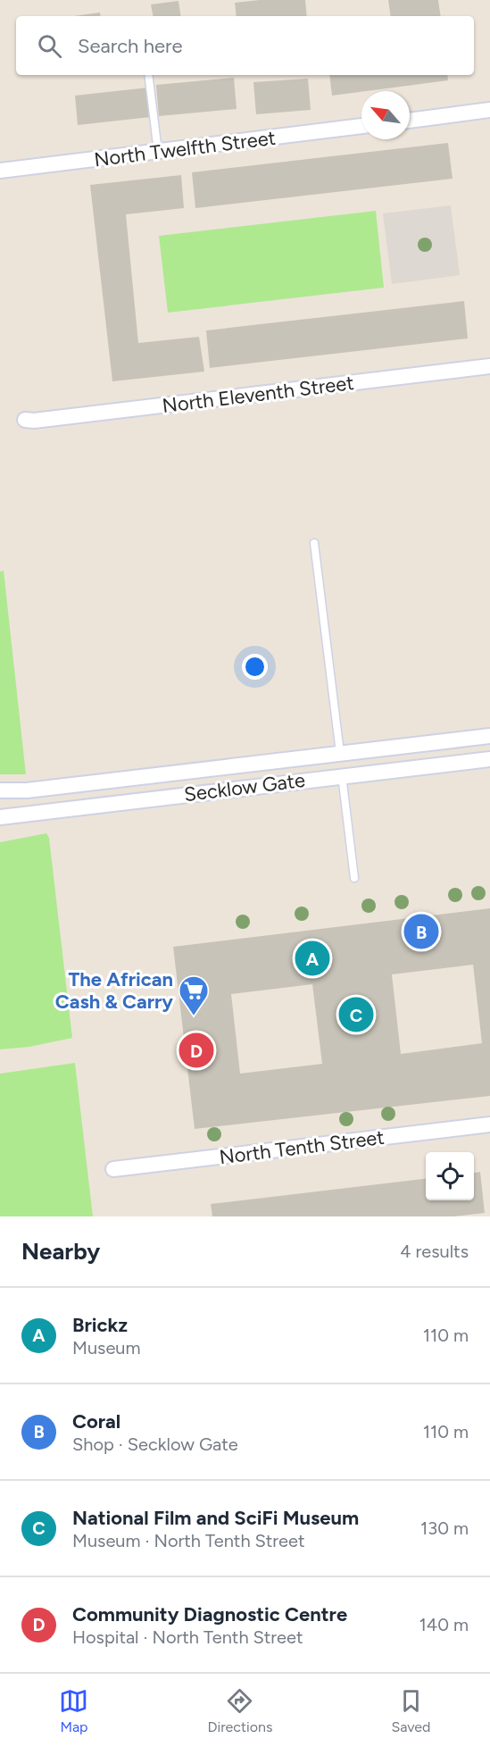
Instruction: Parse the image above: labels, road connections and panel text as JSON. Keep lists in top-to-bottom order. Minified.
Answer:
{"streets":{"street":["North Twelfth Street","North Eleventh Street","Secklow Gate","North Tenth Street"]},"places":{"supermarket":["The African Cash & Carry"]},"north":"top left","page":{"search":"Search here","pins":["B","A","C","D"],"heading":["Nearby","4 results"],"list":[{"mark":"A","name":"Brickz","note":"Museum","value":"110 m"},{"mark":"B","name":"Coral","note":"Shop · Secklow Gate","value":"110 m"},{"mark":"C","name":"National Film and SciFi Museum","note":"Museum · North Tenth Street","value":"130 m"},{"mark":"D","name":"Community Diagnostic Centre","note":"Hospital · North Tenth Street","value":"140 m"}],"nav":["Map","Directions","Saved"]}}
